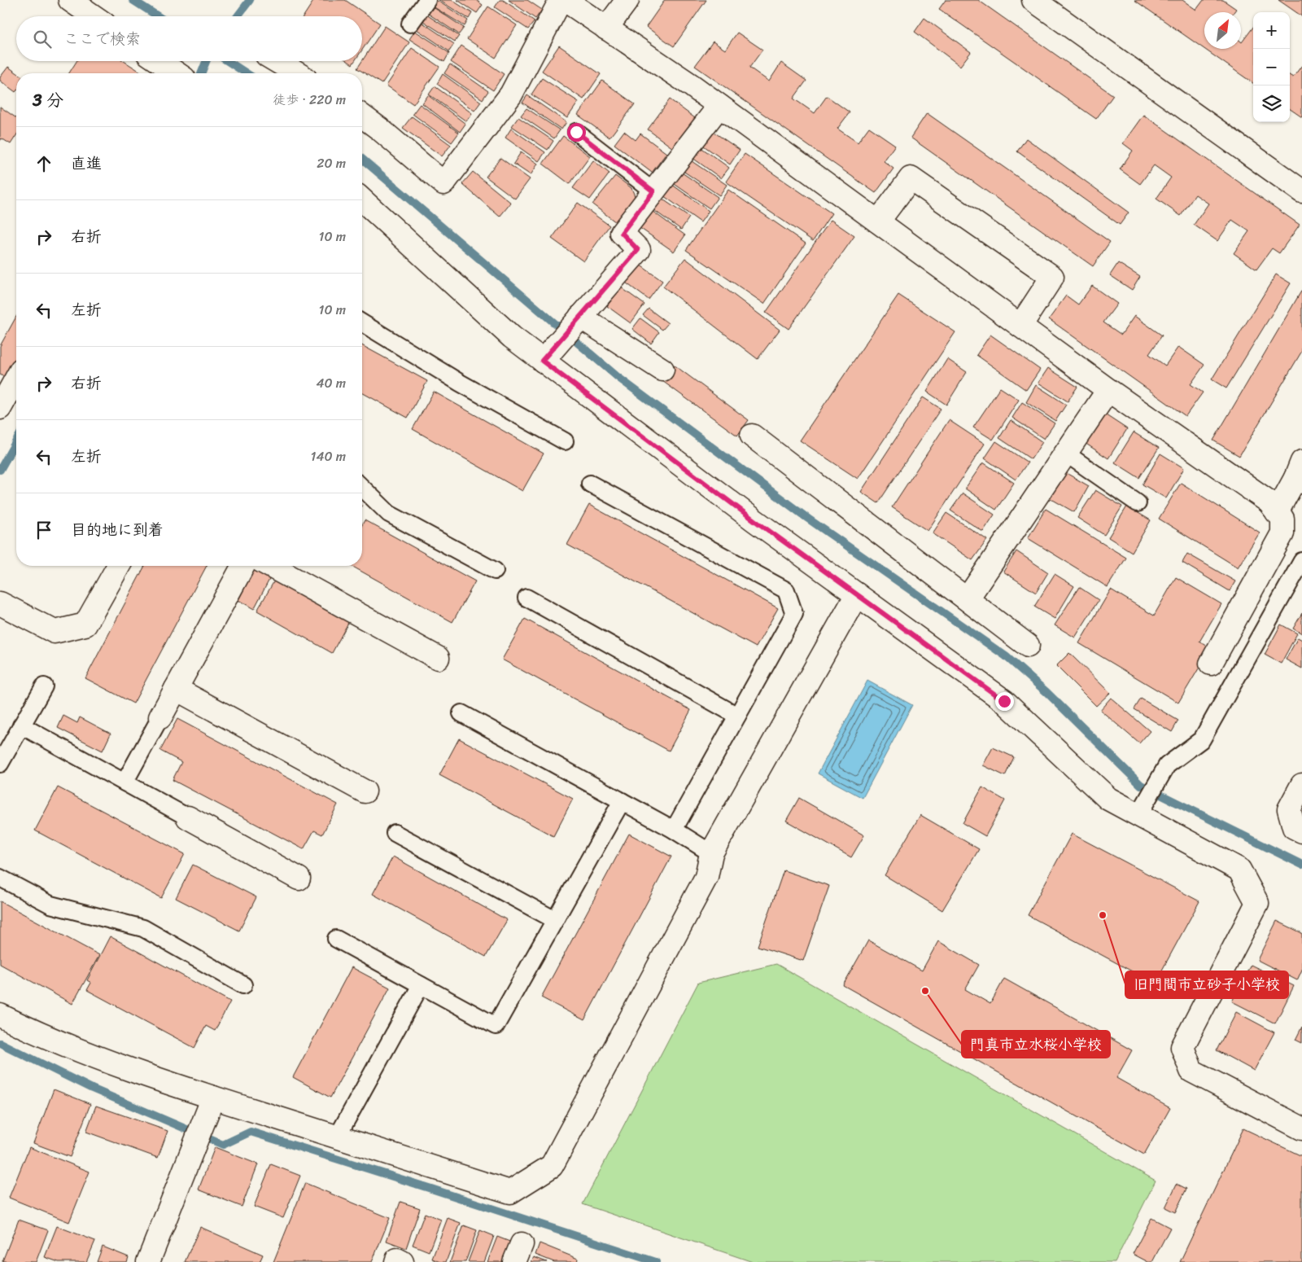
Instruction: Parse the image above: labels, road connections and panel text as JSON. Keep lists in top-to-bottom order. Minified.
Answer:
{"places":["旧門間市立砂子小学校","門真市立水桜小学校"],"north":"top right","page":{"map_buttons":["+","−"],"search":"ここで検索","heading":["3 分","徒歩 · 220 m"],"list":[["直進","20 m"],["右折","10 m"],["左折","10 m"],["右折","40 m"],["左折","140 m"],"目的地に到着"]}}
